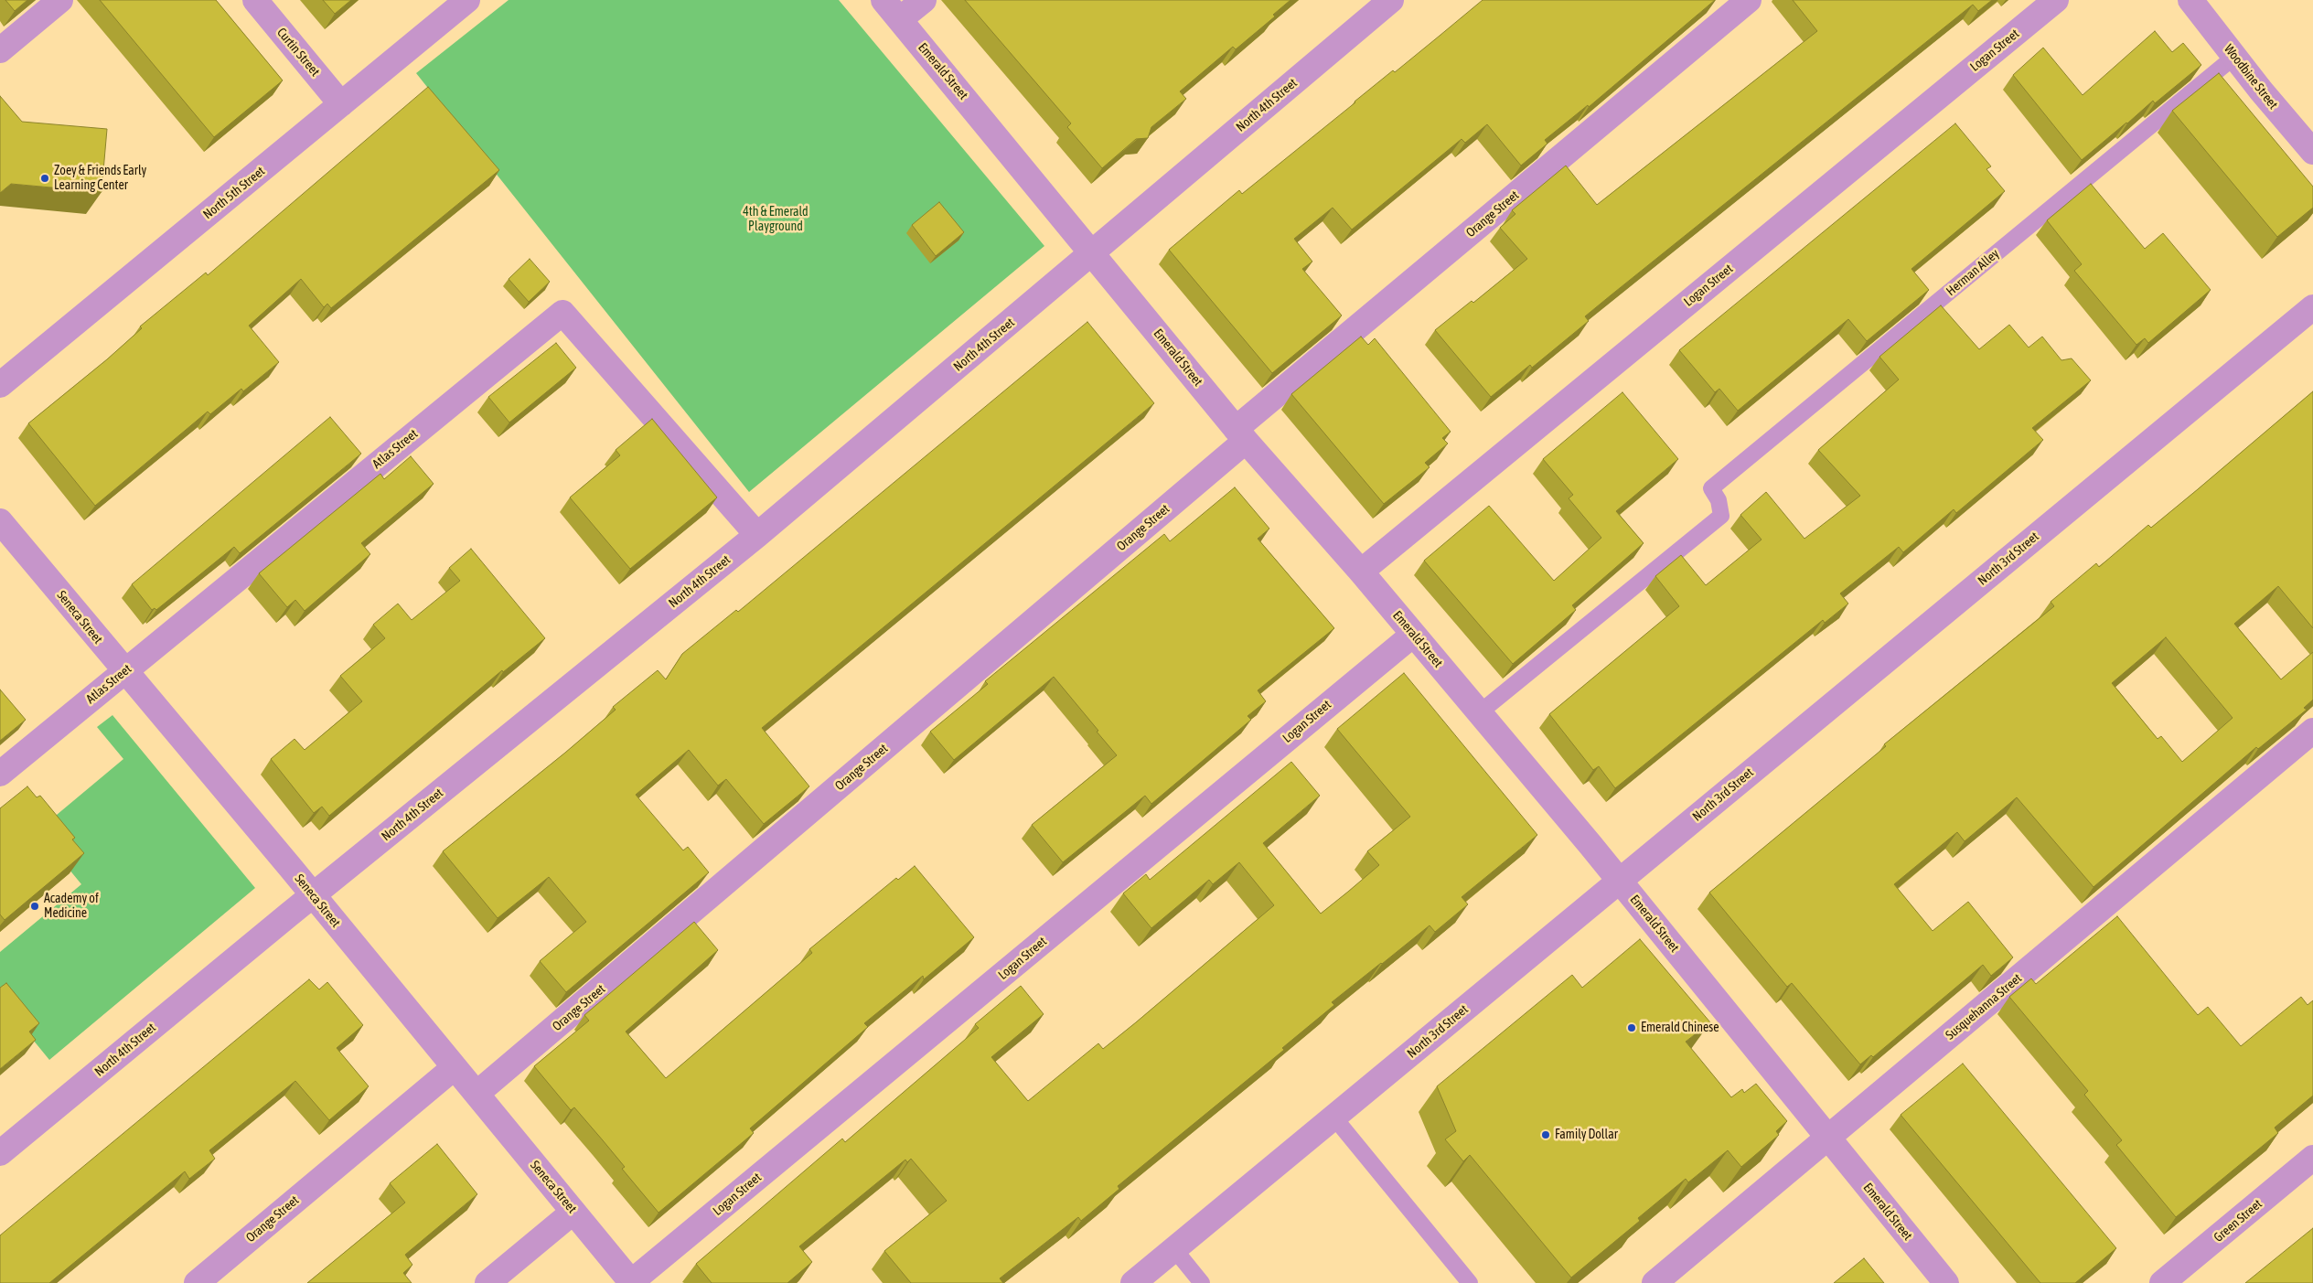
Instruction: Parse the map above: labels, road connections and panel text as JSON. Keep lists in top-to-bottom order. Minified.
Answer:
{"streets":{"street":["Logan Street","Curtin Street","Emerald Street","Woodbine Street","North 4th Street","North 5th Street","Orange Street","Atlas Street","North 3rd Street","Seneca Street","Susquehanna Street","Green Street"],"lane":["Herman Alley"]},"crossings":[["Logan Street","Emerald Street"],["Logan Street","Seneca Street"],["Curtin Street","North 5th Street"],["Emerald Street","North 4th Street"],["Emerald Street","Orange Street"],["Emerald Street","Herman Alley"],["Emerald Street","North 3rd Street"],["Emerald Street","Susquehanna Street"],["Woodbine Street","Herman Alley"],["North 4th Street","Atlas Street"],["North 4th Street","Seneca Street"],["Orange Street","Seneca Street"],["Atlas Street","Seneca Street"]],"parks":["4th & Emerald Playground"],"places":["Zoey & Friends Early Learning Center","Academy of Medicine","Emerald Chinese","Family Dollar"]}
